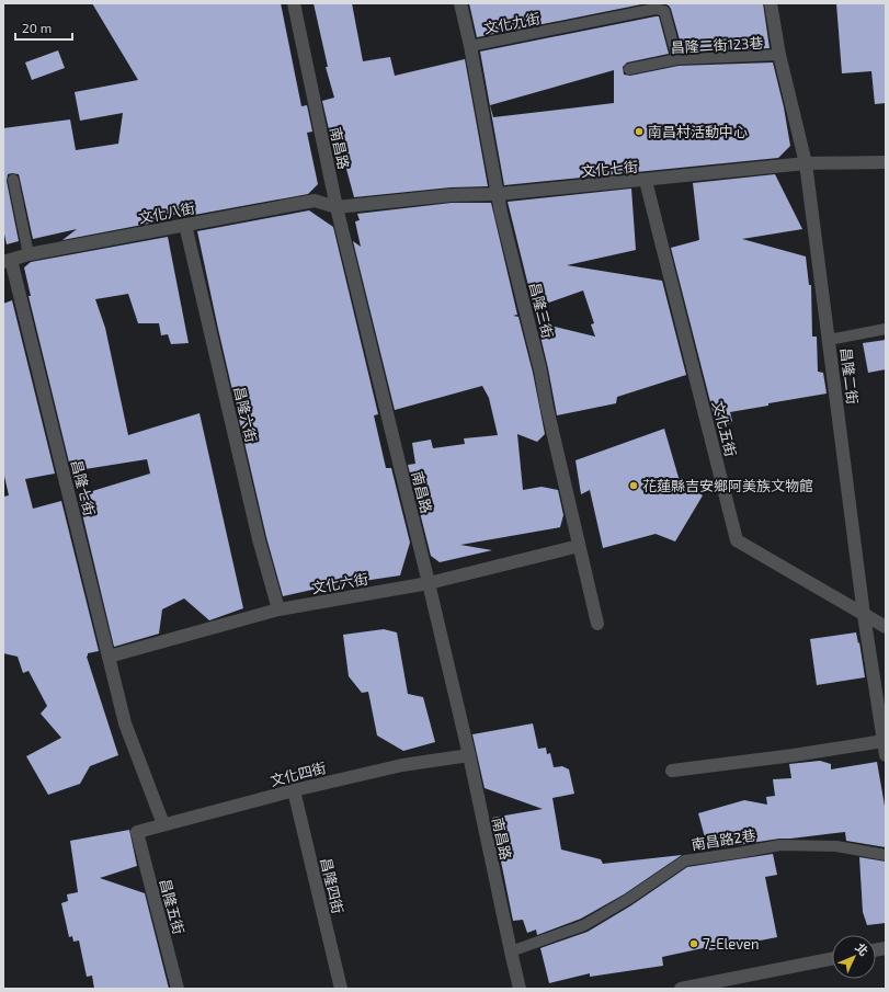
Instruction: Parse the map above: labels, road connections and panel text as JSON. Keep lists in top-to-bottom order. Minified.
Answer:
{"streets":{"street":["南昌路","文化七街","文化八街","昌隆三街","昌隆二街","昌隆六街","文化五街","昌隆七街","文化六街","文化四街","昌隆四街","昌隆五街"],"lane":["文化九街","昌隆二街123巷","南昌路2巷"]},"crossings":[["文化九街","昌隆二街123巷"],["文化九街","昌隆三街"],["昌隆二街123巷","昌隆二街"],["南昌路","文化七街"],["南昌路","文化八街"],["南昌路","文化六街"],["南昌路","文化四街"],["南昌路","南昌路2巷"],["文化七街","文化八街"],["文化七街","昌隆三街"],["文化七街","昌隆二街"],["文化七街","文化五街"],["文化八街","昌隆六街"],["文化八街","昌隆七街"],["昌隆三街","文化六街"],["昌隆二街","文化五街"],["昌隆六街","文化六街"],["昌隆七街","文化六街"],["昌隆七街","文化四街"],["文化四街","昌隆四街"],["文化四街","昌隆五街"]],"places":["南昌村活動中心","花蓮縣吉安鄉阿美族文物館","7-Eleven"],"scale_bar":"20 m","north":"top right"}
